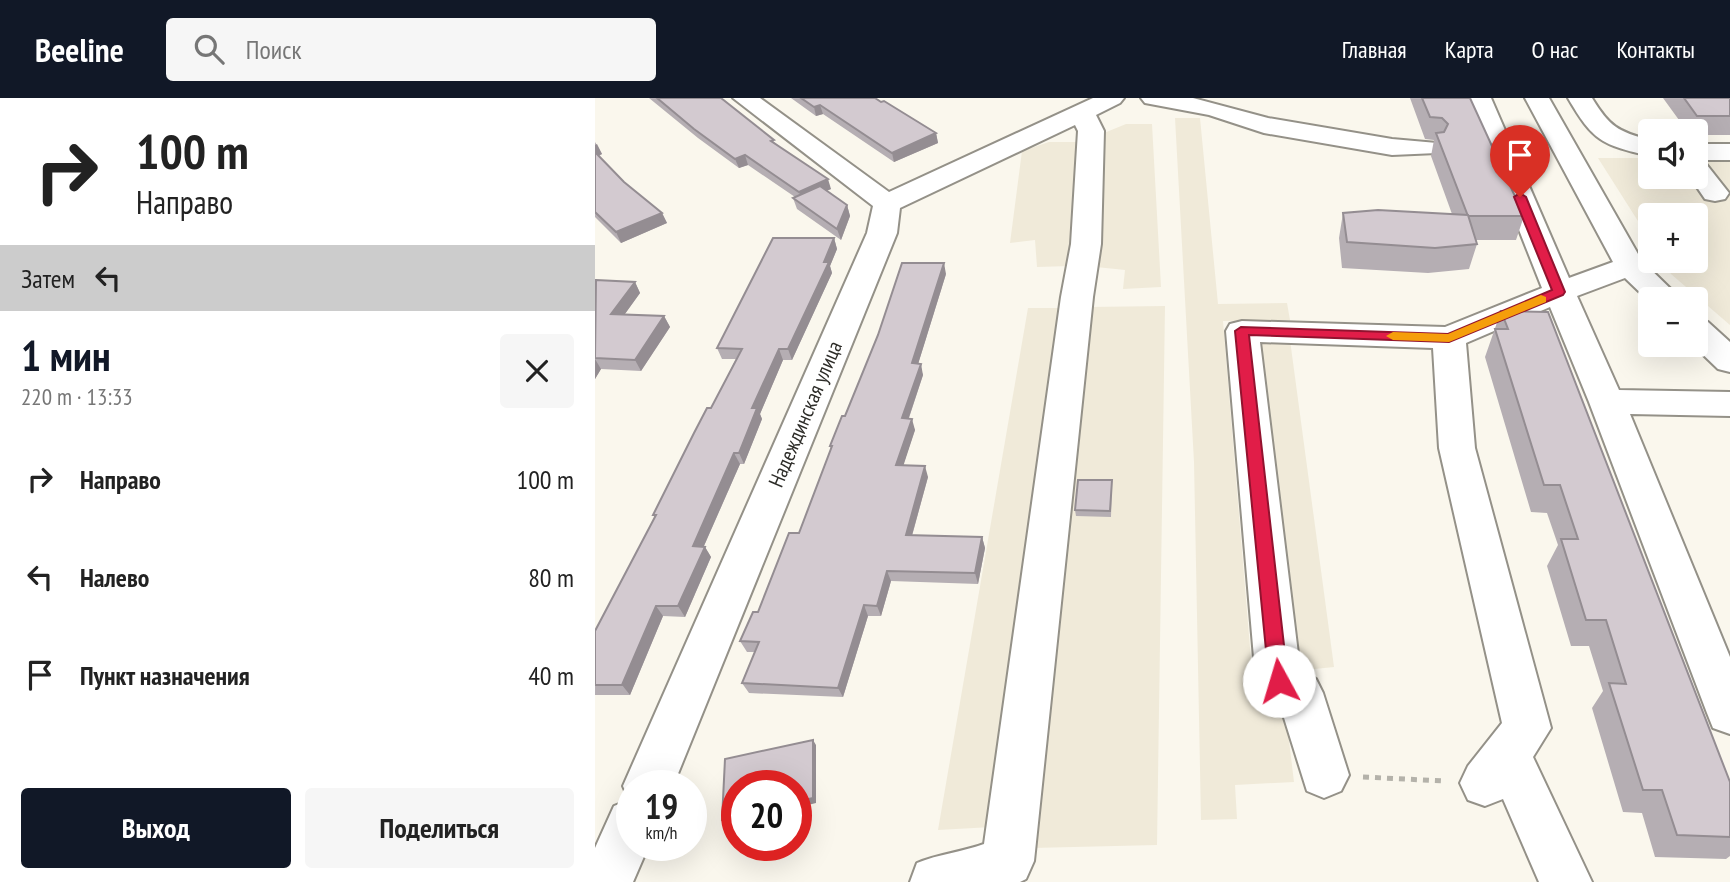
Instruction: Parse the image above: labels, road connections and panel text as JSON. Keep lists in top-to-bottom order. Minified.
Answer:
{"streets":{"street":["Надеждинская улица"]},"page":{"header":"Beeline","search":"Поиск","nav":["Главная","Карта","О нас","Контакты"],"turn":["100 m","Направо"],"map_buttons":["+","−"],"then":"Затем","heading":["1 мин","220 m · 13:33"],"list":[{"name":"Направо","value":"100 m"},{"name":"Налево","value":"80 m"},{"name":"Пункт назначения","value":"40 m"}],"speed":"19 km/h","limit":"20","buttons":["Выход","Поделиться"]}}
